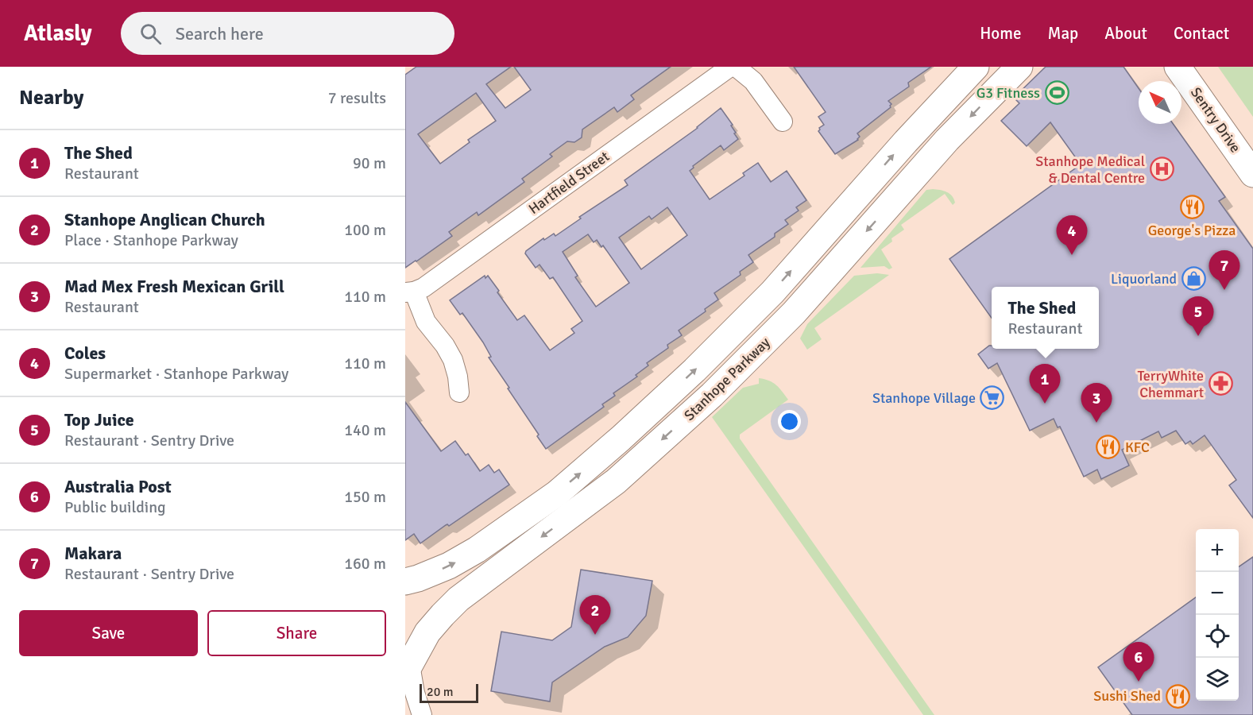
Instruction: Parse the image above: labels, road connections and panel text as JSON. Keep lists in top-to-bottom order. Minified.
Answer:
{"streets":{"main road":["Sentry Drive","Stanhope Parkway"],"street":["Hartfield Street"]},"places":{"sports":["G3 Fitness"],"hospital":["Stanhope Medical & Dental Centre"],"restaurant":["George's Pizza","KFC","Sushi Shed"],"shop":["Liquorland"],"pharmacy":["TerryWhite Chemmart"],"supermarket":["Stanhope Village"]},"scale_bar":"20 m","north":"top left","page":{"header":"Atlasly","search":"Search here","nav":["Home","Map","About","Contact"],"heading":["Nearby","7 results"],"list":[{"mark":"1","name":"The Shed","note":"Restaurant","value":"90 m"},{"mark":"2","name":"Stanhope Anglican Church","note":"Place · Stanhope Parkway","value":"100 m"},{"mark":"3","name":"Mad Mex Fresh Mexican Grill","note":"Restaurant","value":"110 m"},{"mark":"4","name":"Coles","note":"Supermarket · Stanhope Parkway","value":"110 m"},{"mark":"5","name":"Top Juice","note":"Restaurant · Sentry Drive","value":"140 m"},{"mark":"6","name":"Australia Post","note":"Public building","value":"150 m"},{"mark":"7","name":"Makara","note":"Restaurant · Sentry Drive","value":"160 m"}],"pins":["4","7","5","1","3","2","6"],"popup":["The Shed","Restaurant"],"map_buttons":["+","−"],"buttons":["Save","Share"],"scale":"20 m"}}
